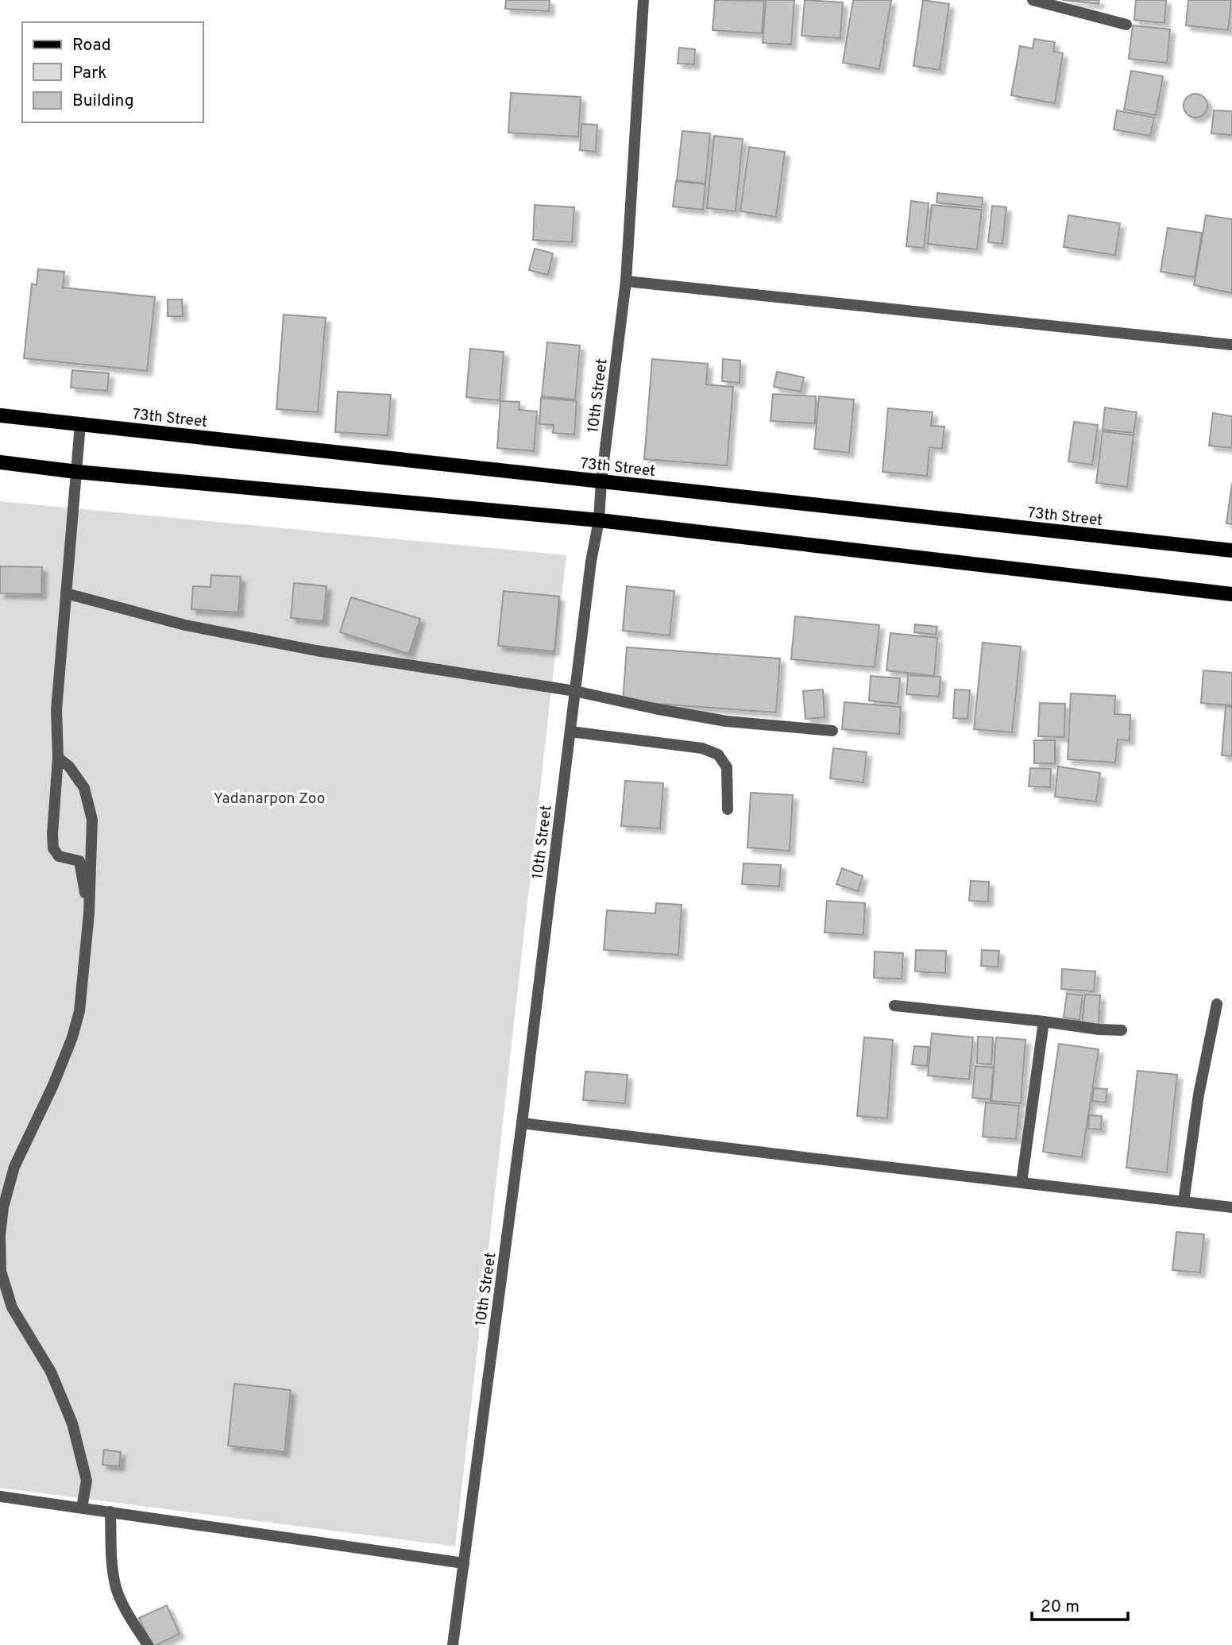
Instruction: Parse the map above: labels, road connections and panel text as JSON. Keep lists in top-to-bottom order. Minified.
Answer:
{"streets":{"main road":["73th Street"],"street":["10th Street"]},"crossings":[["10th Street","73th Street"]],"parks":["Yadanarpon Zoo"],"legend":["Road","Park","Building"],"scale_bar":"20 m"}
